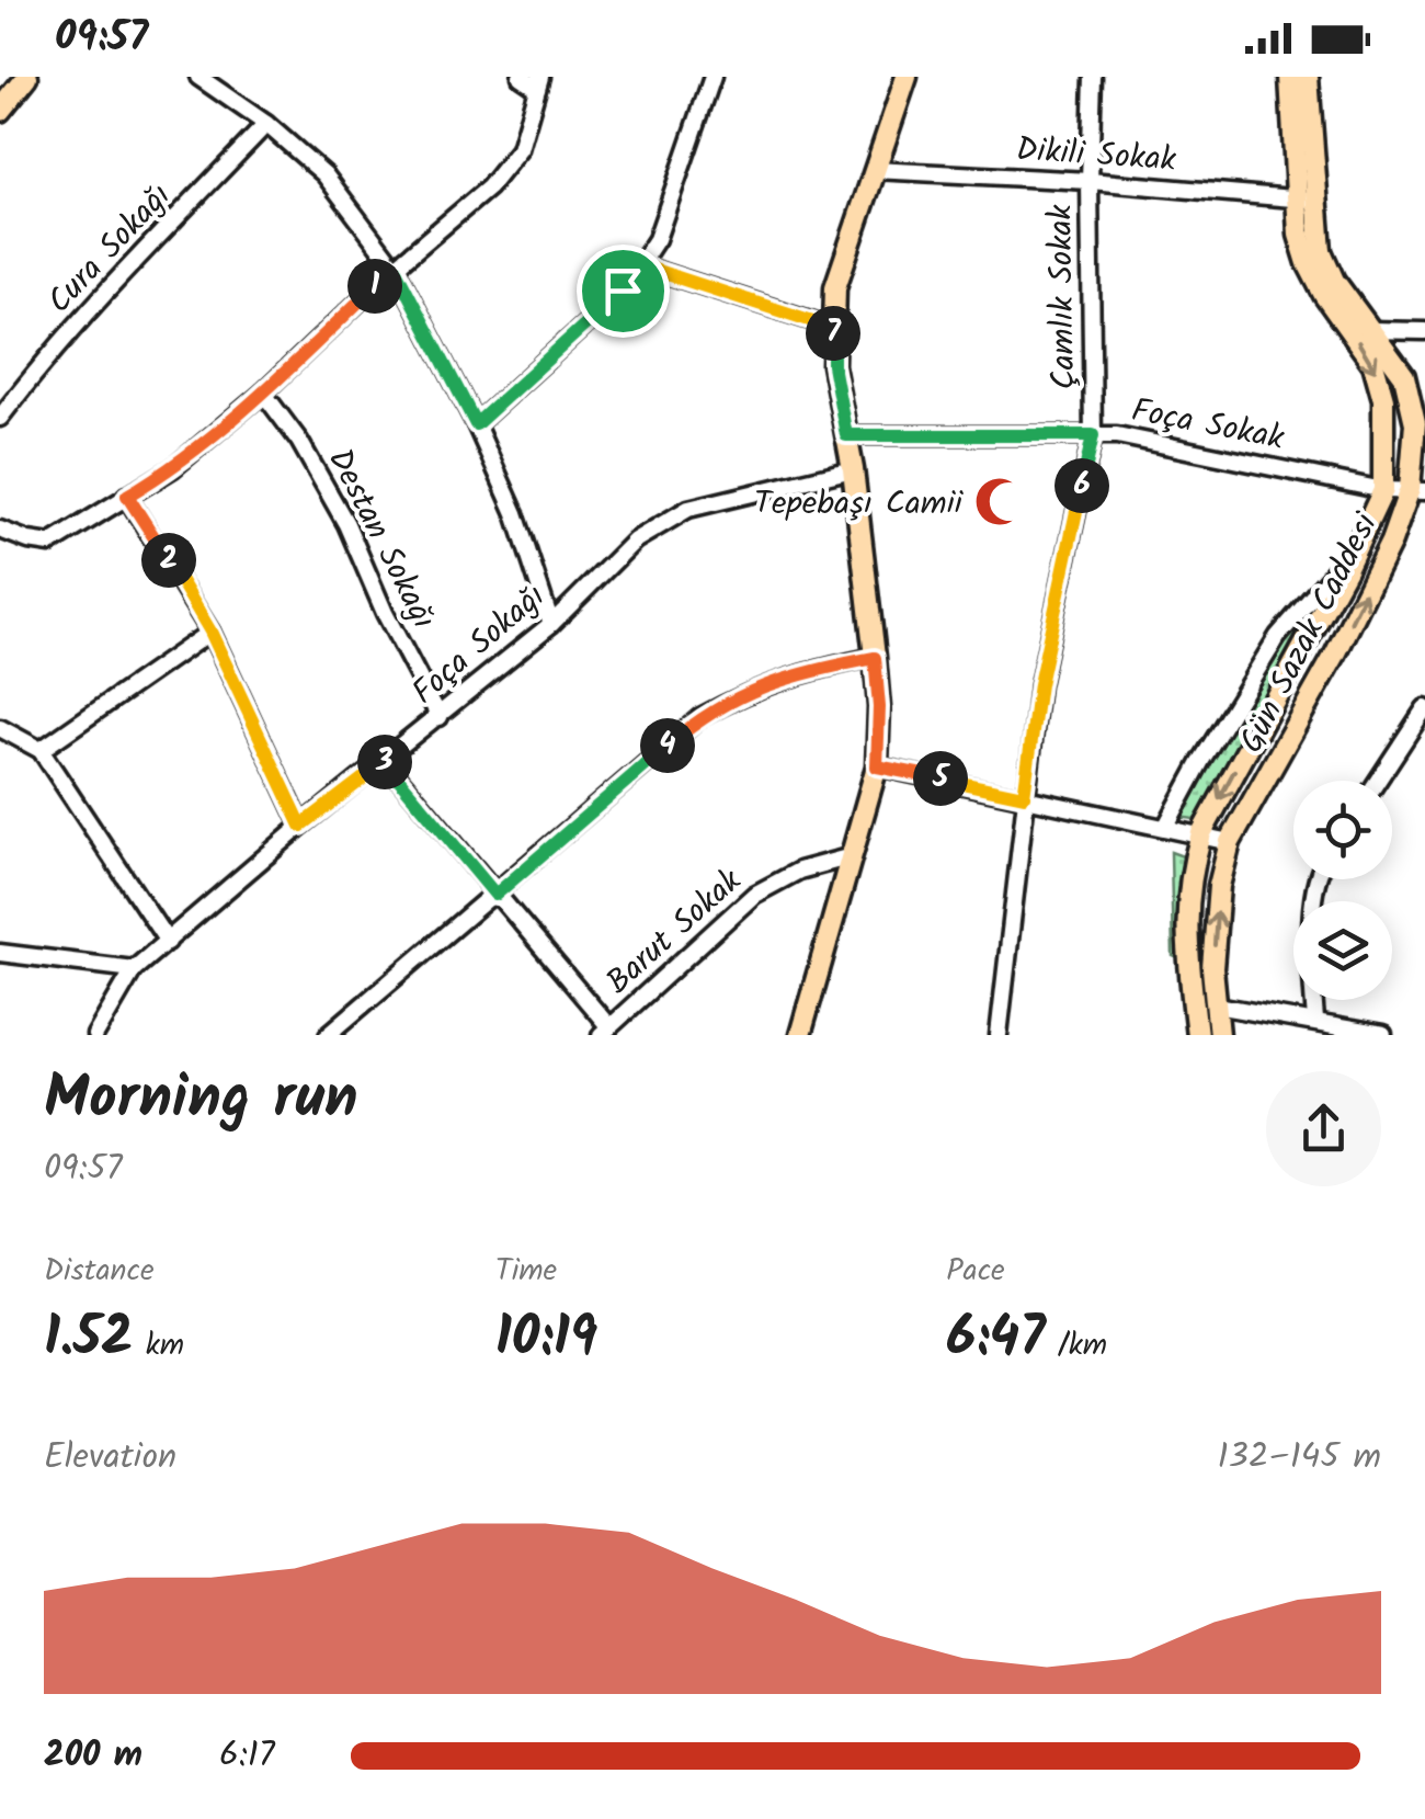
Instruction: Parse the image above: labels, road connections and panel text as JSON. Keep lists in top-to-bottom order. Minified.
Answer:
{"streets":{"main road":["Gün Sazak Caddesi"],"street":["Dikili Sokak","Cura Sokağı","Çamlık Sokak","Foça Sokak","Destan Sokağı","Foça Sokağı","Barut Sokak"]},"crossings":[["Dikili Sokak","Çamlık Sokak"],["Dikili Sokak","Gün Sazak Caddesi"],["Çamlık Sokak","Foça Sokak"],["Foça Sokak","Gün Sazak Caddesi"],["Destan Sokağı","Foça Sokağı"]],"places":{"mosque":["Tepebaşı Camii"]},"page":{"status":"09:57","pins":["1","7","6","2","4","3","5"],"heading":["Morning run","09:57"],"stats":[["Distance","1.52 km"],["Time","10:19"],["Pace","6:47 /km"]],"chart":["Elevation","132–145 m"],"list":[{"name":"200 m","note":"6:17"}]}}
